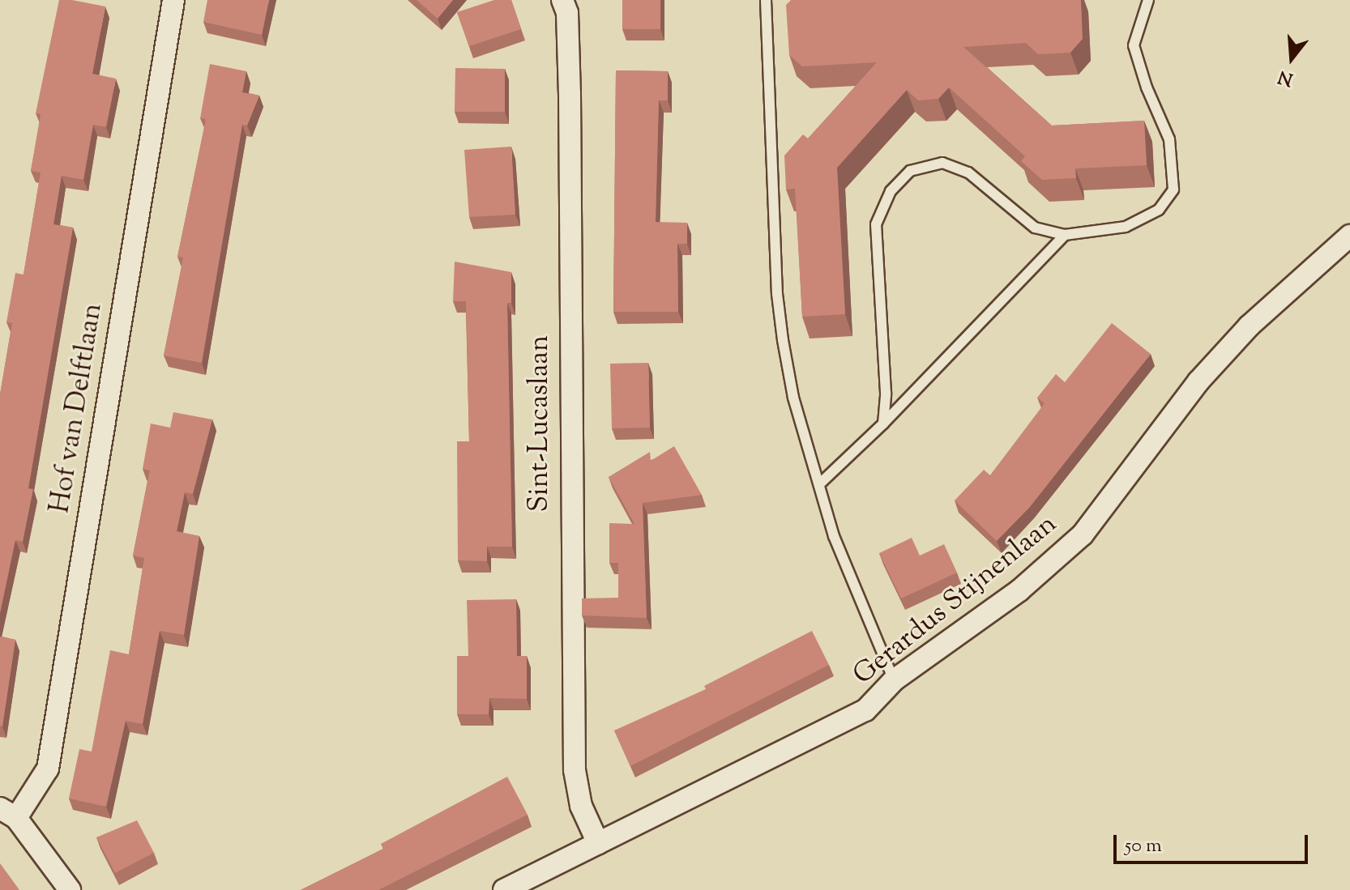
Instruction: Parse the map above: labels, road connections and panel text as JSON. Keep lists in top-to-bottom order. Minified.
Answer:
{"streets":{"street":["Hof van Delftlaan","Sint-Lucaslaan","Gerardus Stijnenlaan"]},"crossings":[["Sint-Lucaslaan","Gerardus Stijnenlaan"]],"scale_bar":"50 m","north":"bottom"}
